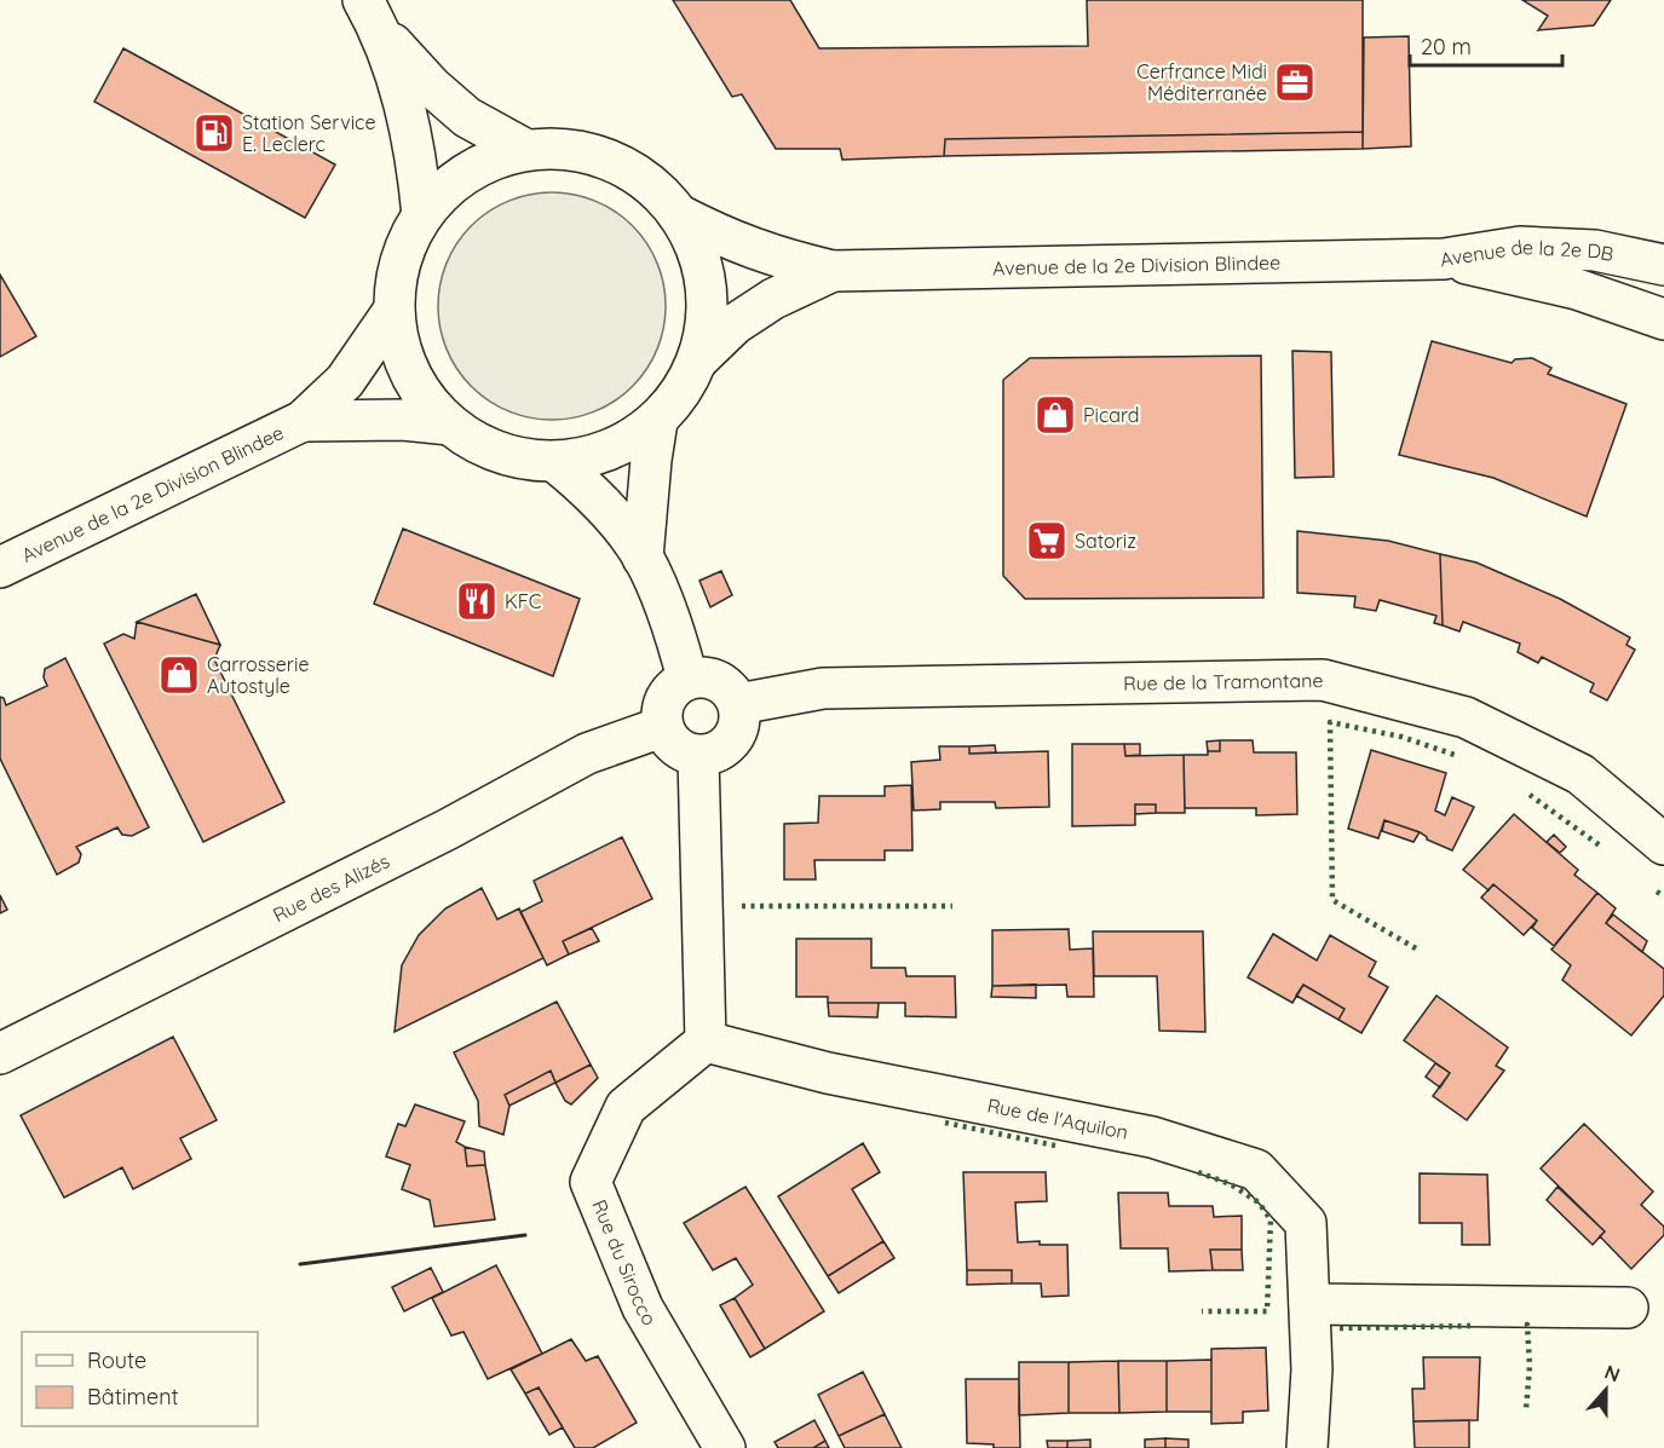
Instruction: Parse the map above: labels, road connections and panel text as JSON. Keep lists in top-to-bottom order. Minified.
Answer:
{"streets":{"street":["Avenue de la 2e DB","Avenue de la 2e Division Blindee","Rue de la Tramontane","Rue des Alizés","Rue de l'Aquilon","Rue du Sirocco"]},"crossings":[["Avenue de la 2e DB","Avenue de la 2e Division Blindee"],["Rue de la Tramontane","Rue des Alizés"],["Rue de l'Aquilon","Rue du Sirocco"]],"places":{"office":["Cerfrance Midi Méditerranée"],"fuel station":["Station Service E. Leclerc"],"shop":["Picard","Carrosserie Autostyle"],"supermarket":["Satoriz"],"restaurant":["KFC"]},"legend":["Route","Bâtiment"],"scale_bar":"20 m","north":"top"}
